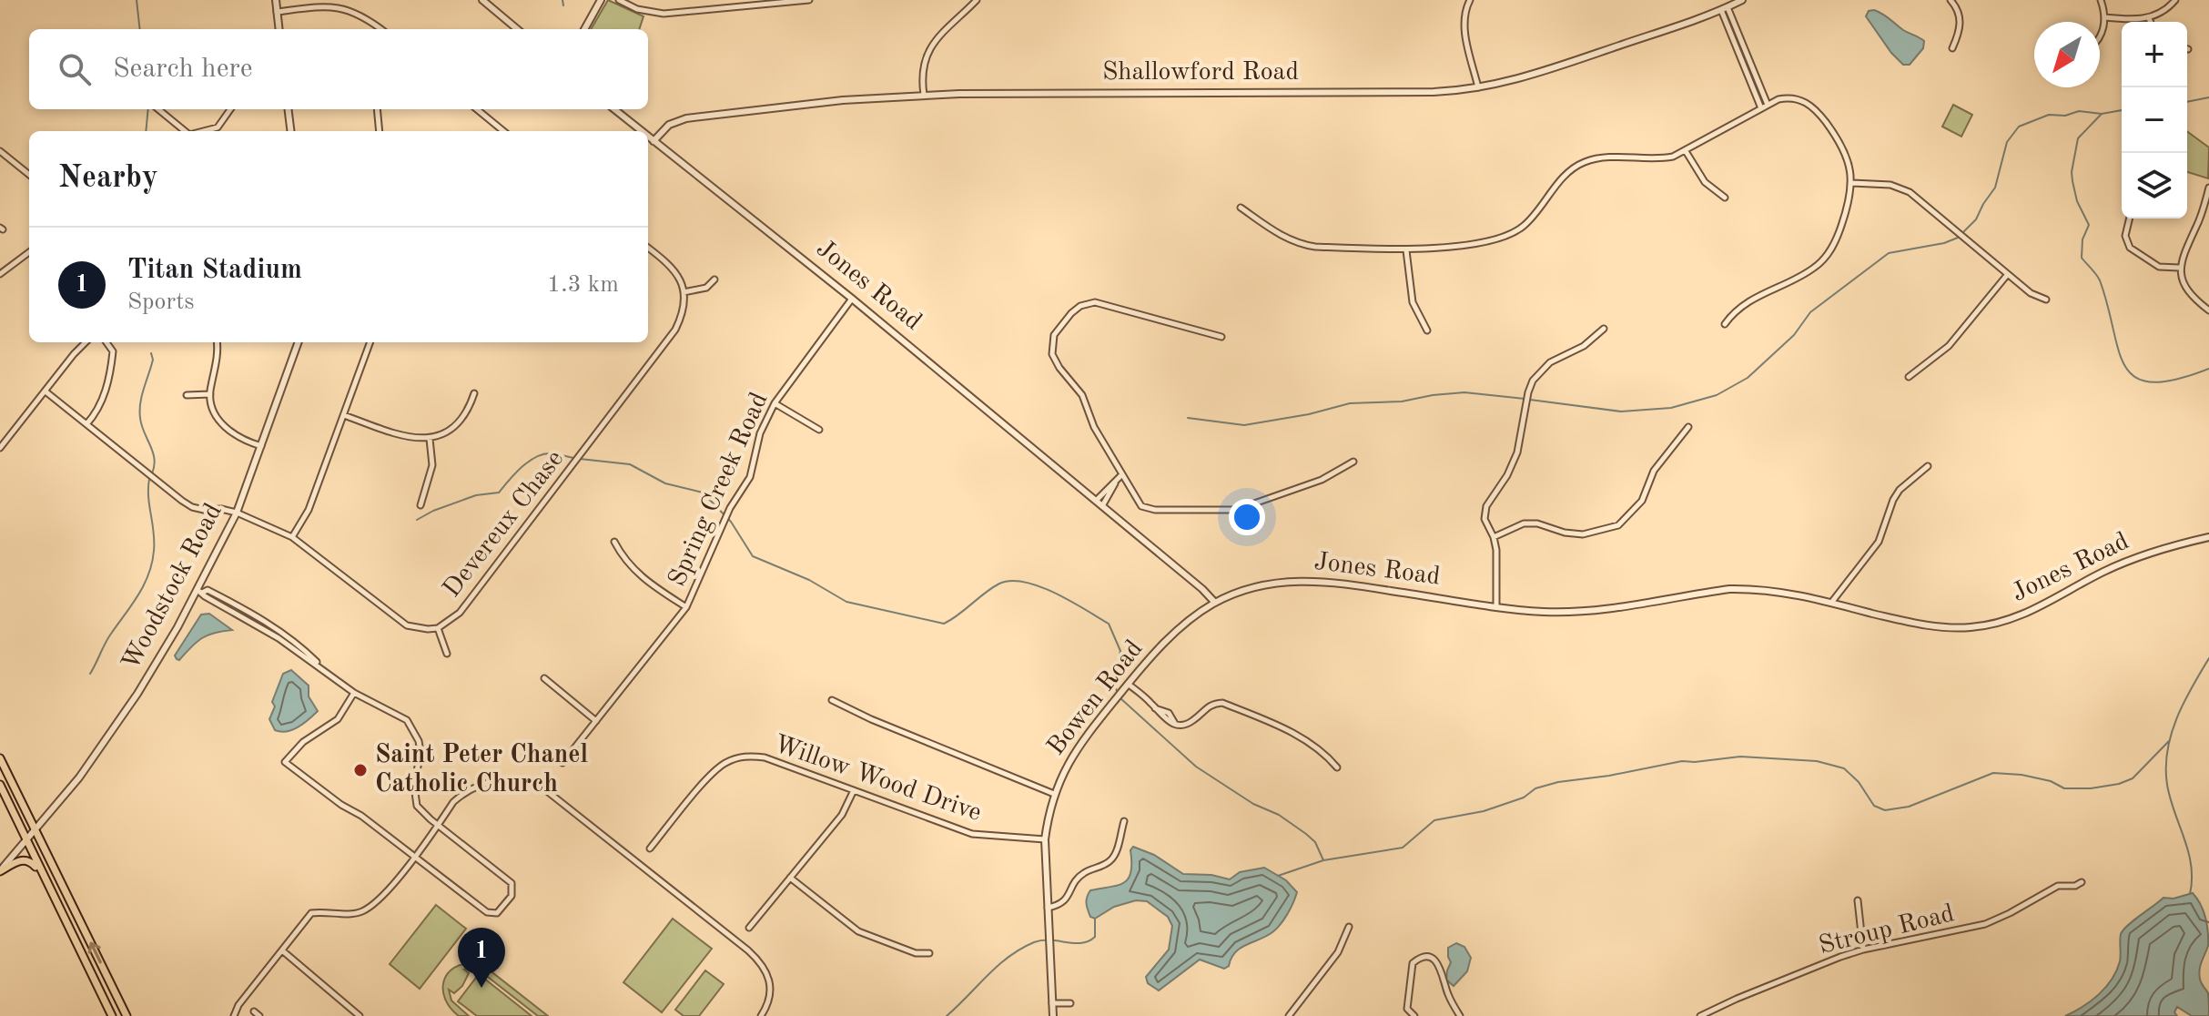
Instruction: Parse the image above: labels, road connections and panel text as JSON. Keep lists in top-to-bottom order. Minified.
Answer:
{"streets":{"street":["Shallowford Road","Jones Road","Spring Creek Road","Devereux Chase","Woodstock Road","Bowen Road","Willow Wood Drive","Stroup Road"]},"crossings":[["Shallowford Road","Jones Road"],["Jones Road","Spring Creek Road"],["Jones Road","Bowen Road"],["Devereux Chase","Woodstock Road"],["Bowen Road","Willow Wood Drive"]],"places":["Saint Peter Chanel Catholic Church"],"north":"bottom left","page":{"map_buttons":["+","−"],"search":"Search here","heading":"Nearby","list":[{"mark":"1","name":"Titan Stadium","note":"Sports","value":"1.3 km"}],"pins":"1"}}
